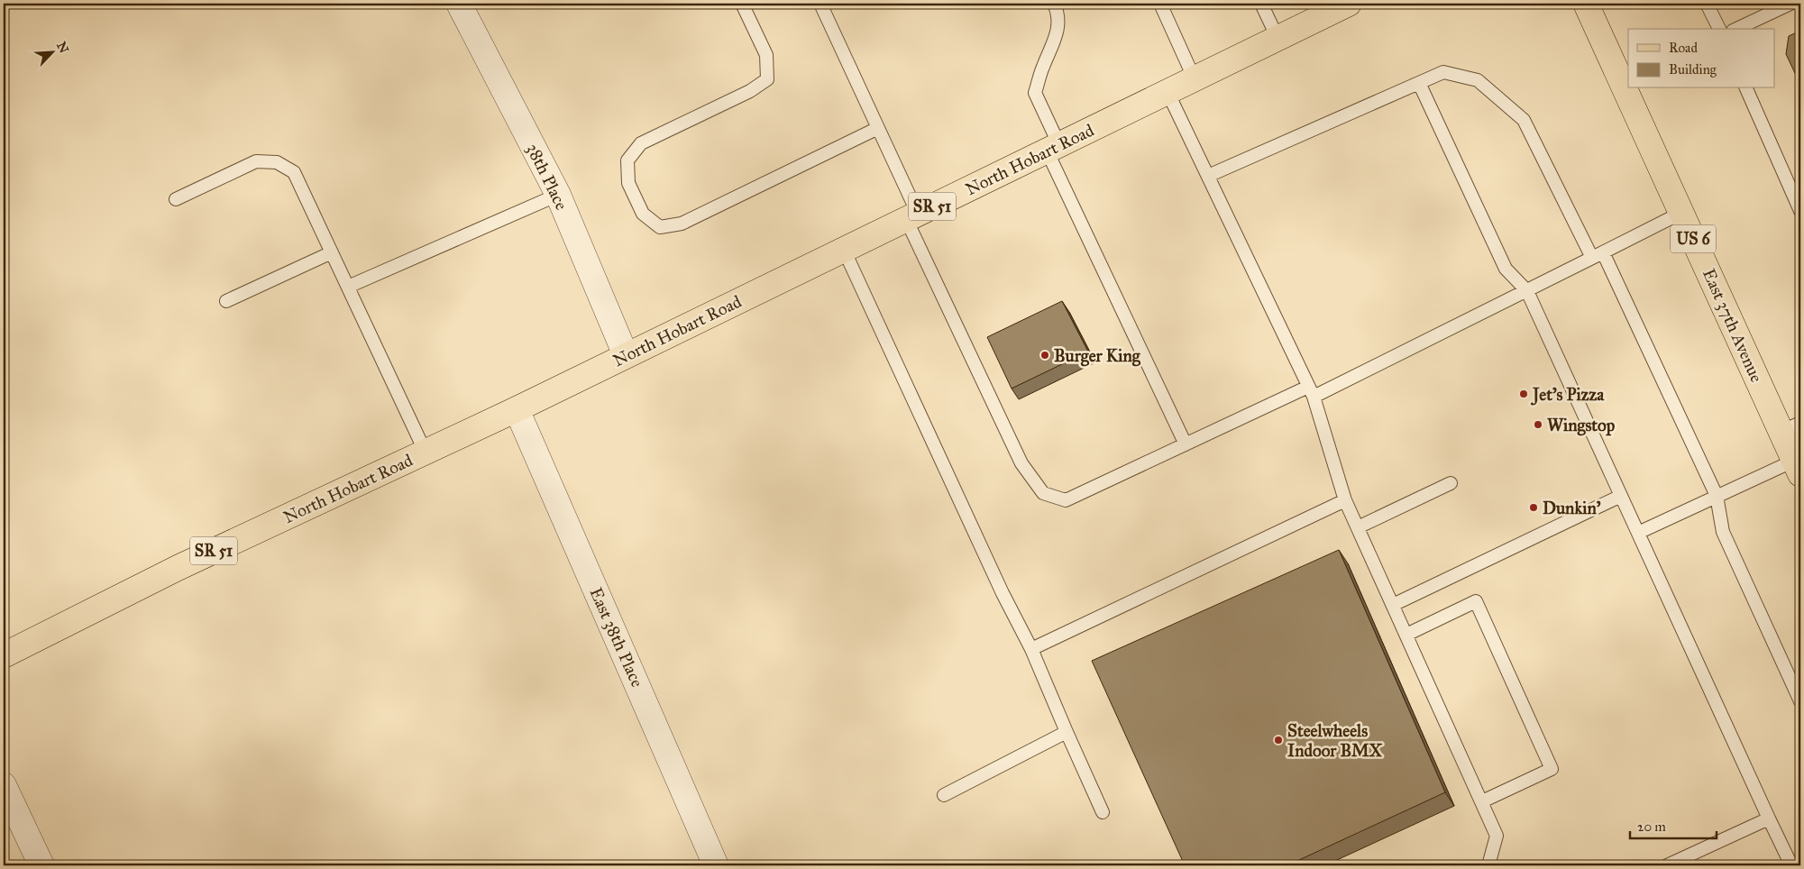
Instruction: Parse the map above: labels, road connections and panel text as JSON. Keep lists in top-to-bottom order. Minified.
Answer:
{"streets":{"main road":["North Hobart Road","SR 51","US 6","East 37th Avenue"],"street":["38th Place","East 38th Place"]},"crossings":[["North Hobart Road","38th Place"],["North Hobart Road","East 38th Place"]],"places":["Burger King","Jet's Pizza","Wingstop","Dunkin'","Steelwheels Indoor BMX"],"legend":["Road","Building"],"scale_bar":"20 m","north":"top right"}
